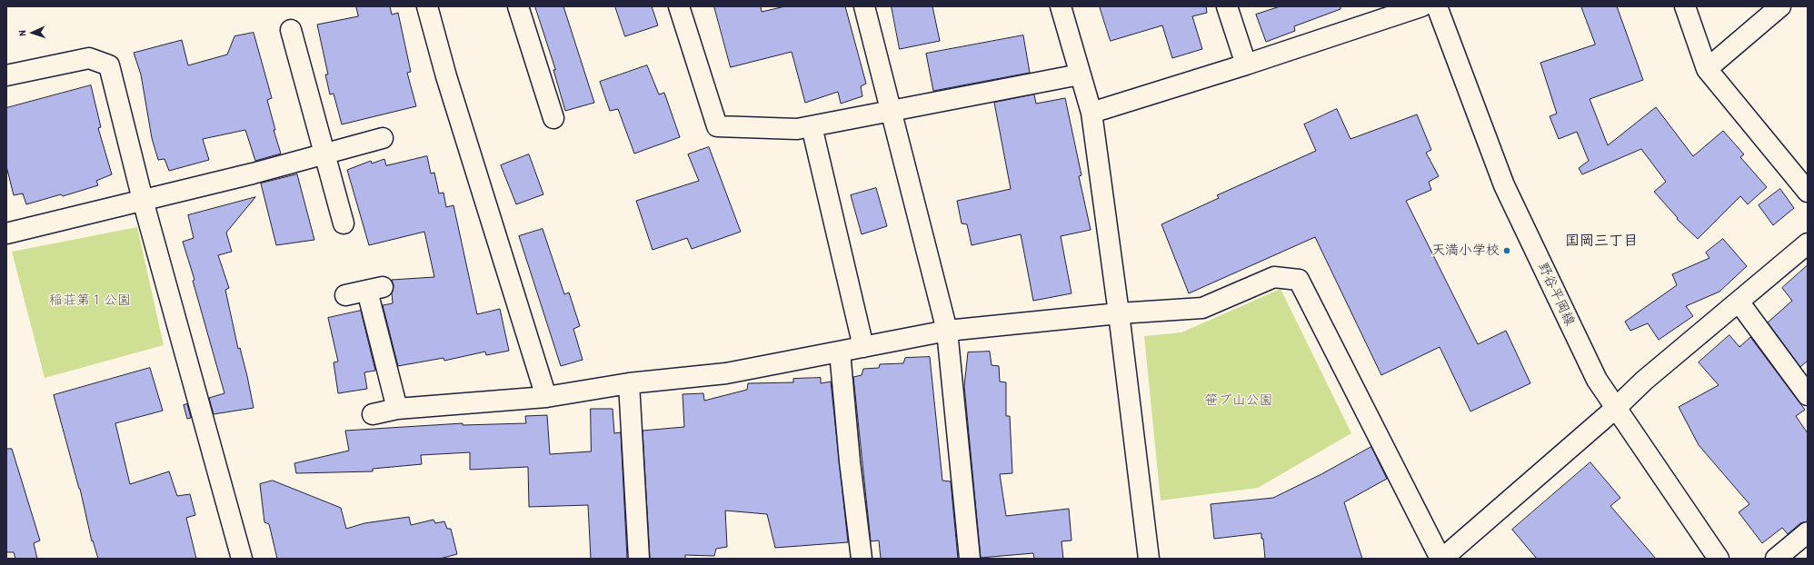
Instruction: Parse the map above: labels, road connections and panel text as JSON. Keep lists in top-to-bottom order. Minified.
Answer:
{"streets":{"street":["野谷平岡線"]},"districts":["国岡三丁目"],"parks":["稲荘第１公園","笹ブ山公園"],"places":["天満小学校"],"north":"left"}
